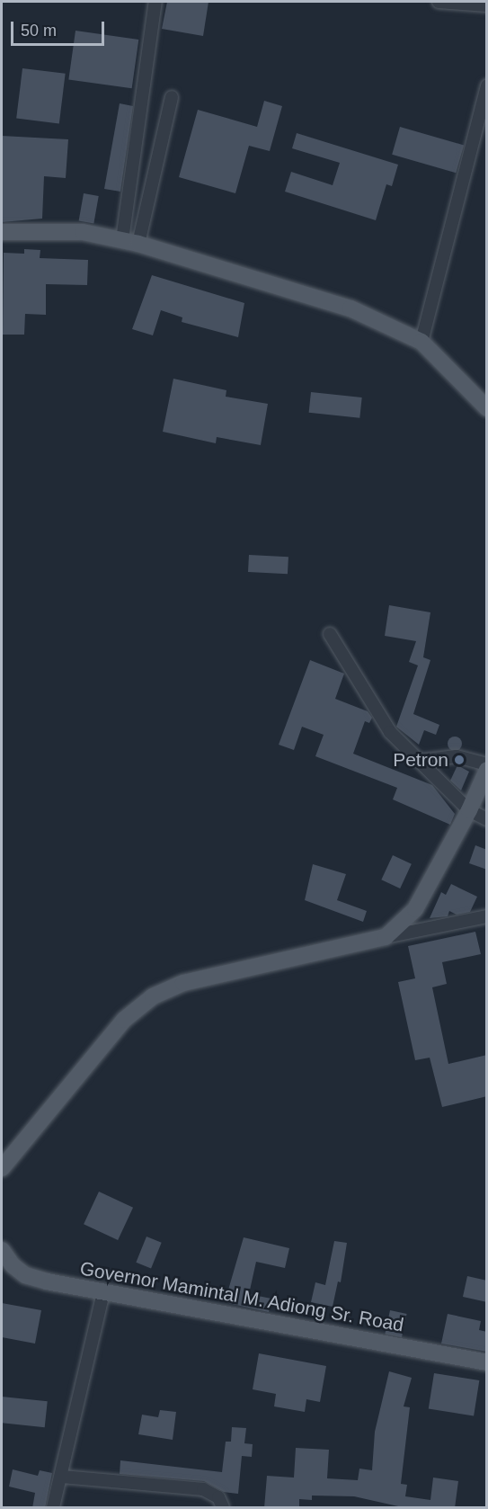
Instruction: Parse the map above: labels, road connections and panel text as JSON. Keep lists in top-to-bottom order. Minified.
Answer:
{"streets":{"main road":["Governor Mamintal M. Adiong Sr. Road"]},"places":["Petron"],"scale_bar":"50 m"}
